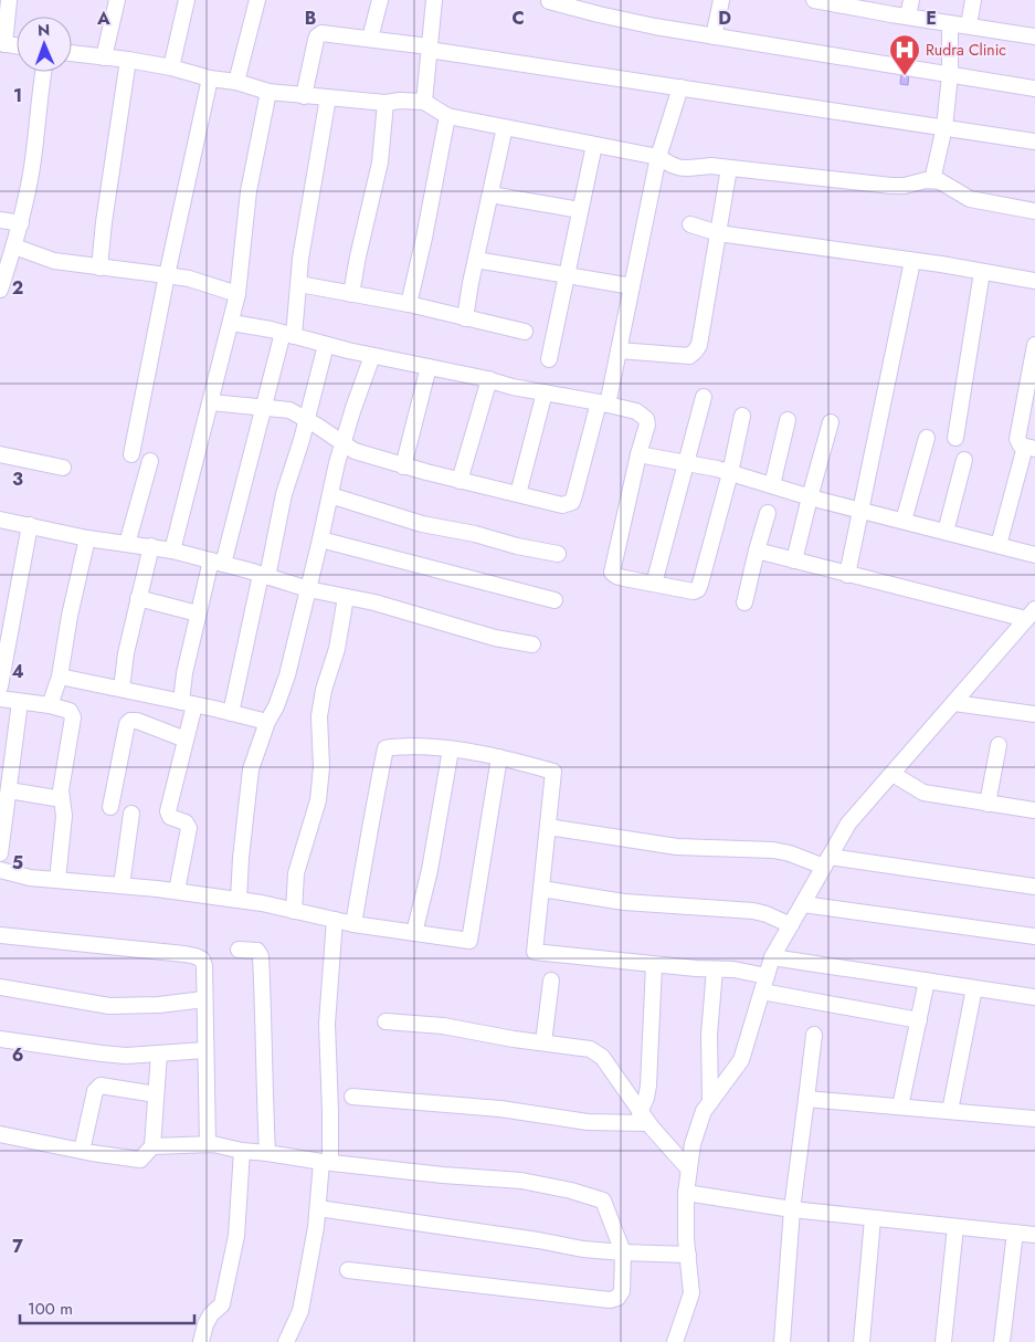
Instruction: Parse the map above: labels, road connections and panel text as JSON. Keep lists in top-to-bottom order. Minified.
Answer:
{"places":{"hospital":["Rudra Clinic"]},"scale_bar":"100 m","north":"top","grid":{"columns":["A","B","C","D","E"],"rows":["1","2","3","4","5","6","7"]}}
